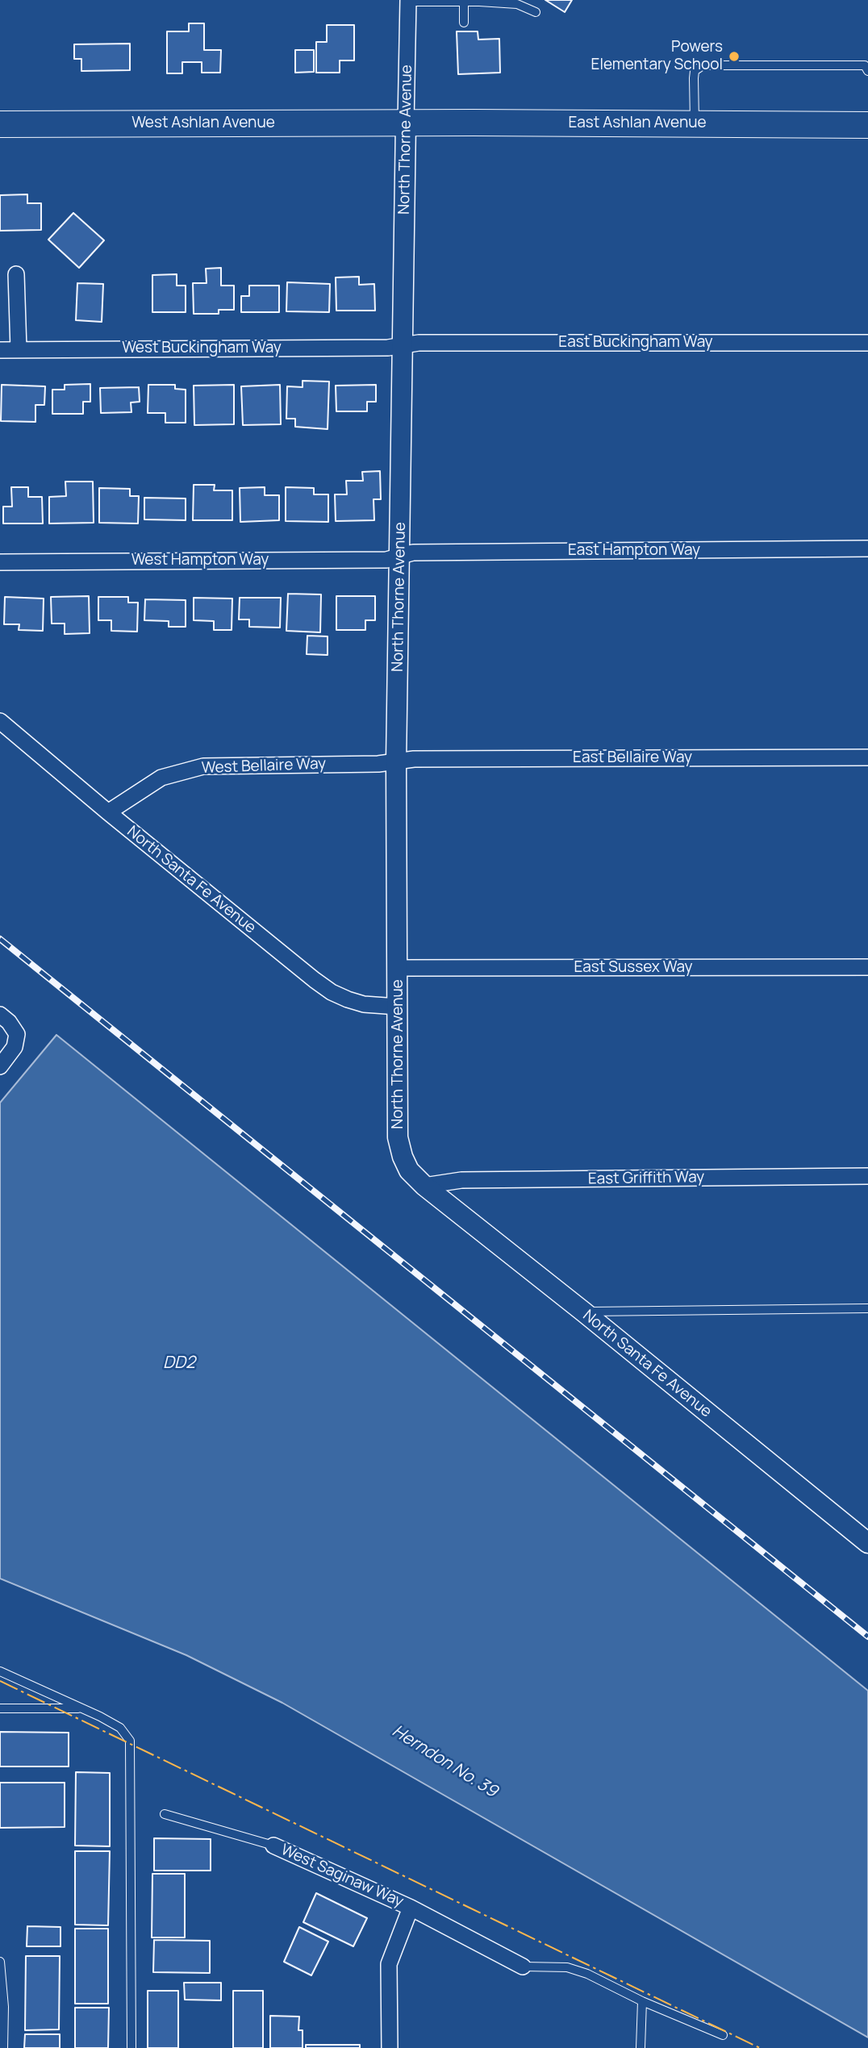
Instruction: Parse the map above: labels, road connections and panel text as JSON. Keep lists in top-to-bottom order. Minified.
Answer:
{"streets":{"main road":["West Ashlan Avenue","East Ashlan Avenue"],"street":["North Thorne Avenue","East Buckingham Way","West Buckingham Way","East Hampton Way","West Hampton Way","East Bellaire Way","West Bellaire Way","North Santa Fe Avenue","East Sussex Way","East Griffith Way","West Saginaw Way"]},"crossings":[["West Ashlan Avenue","East Ashlan Avenue"],["West Ashlan Avenue","North Thorne Avenue"],["East Ashlan Avenue","North Thorne Avenue"],["North Thorne Avenue","East Buckingham Way"],["North Thorne Avenue","West Buckingham Way"],["North Thorne Avenue","East Hampton Way"],["North Thorne Avenue","West Hampton Way"],["North Thorne Avenue","East Bellaire Way"],["North Thorne Avenue","West Bellaire Way"],["North Thorne Avenue","North Santa Fe Avenue"],["North Thorne Avenue","East Sussex Way"],["North Thorne Avenue","East Griffith Way"],["East Buckingham Way","West Buckingham Way"],["East Hampton Way","West Hampton Way"],["East Bellaire Way","West Bellaire Way"],["West Bellaire Way","North Santa Fe Avenue"],["North Santa Fe Avenue","East Griffith Way"]],"water":["DD2","Herndon No. 39"],"places":["Powers Elementary School"]}
